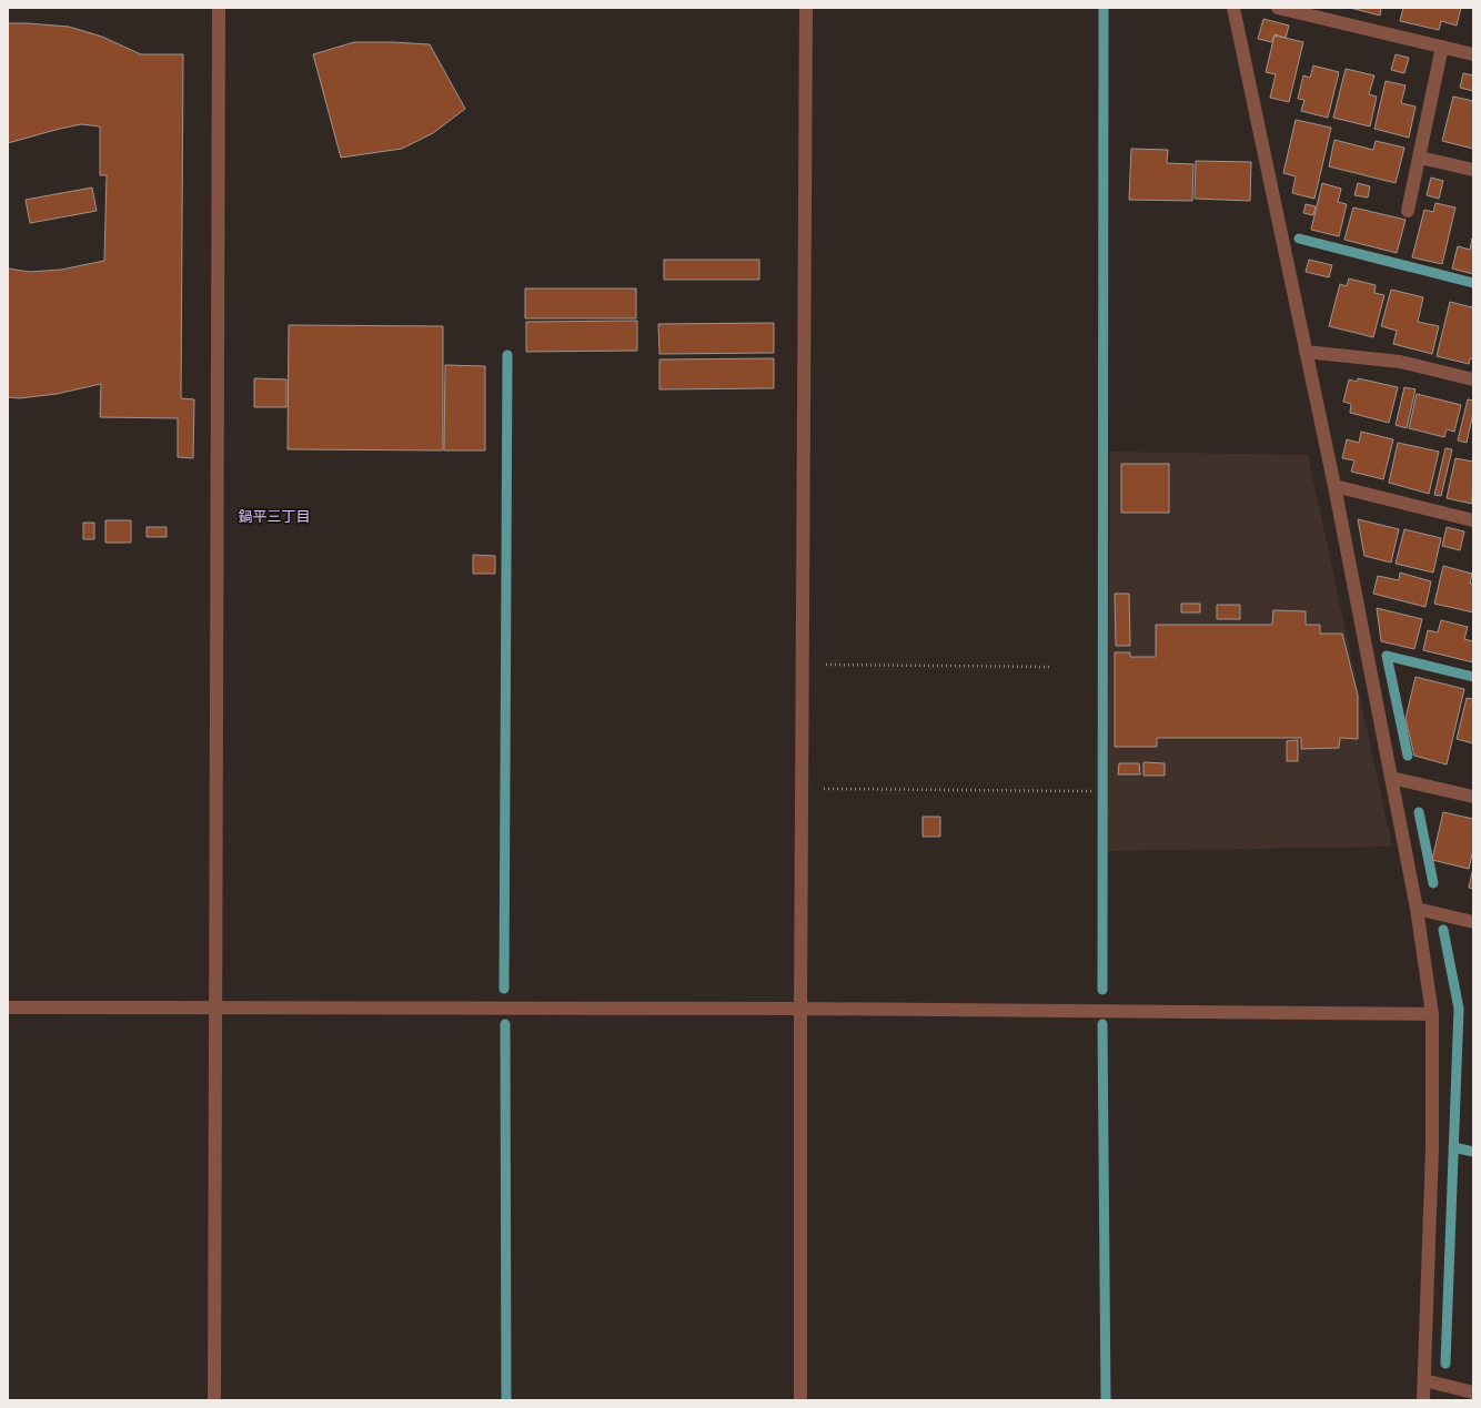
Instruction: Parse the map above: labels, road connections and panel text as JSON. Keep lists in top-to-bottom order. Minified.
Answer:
{"districts":["鍋平三丁目"]}
